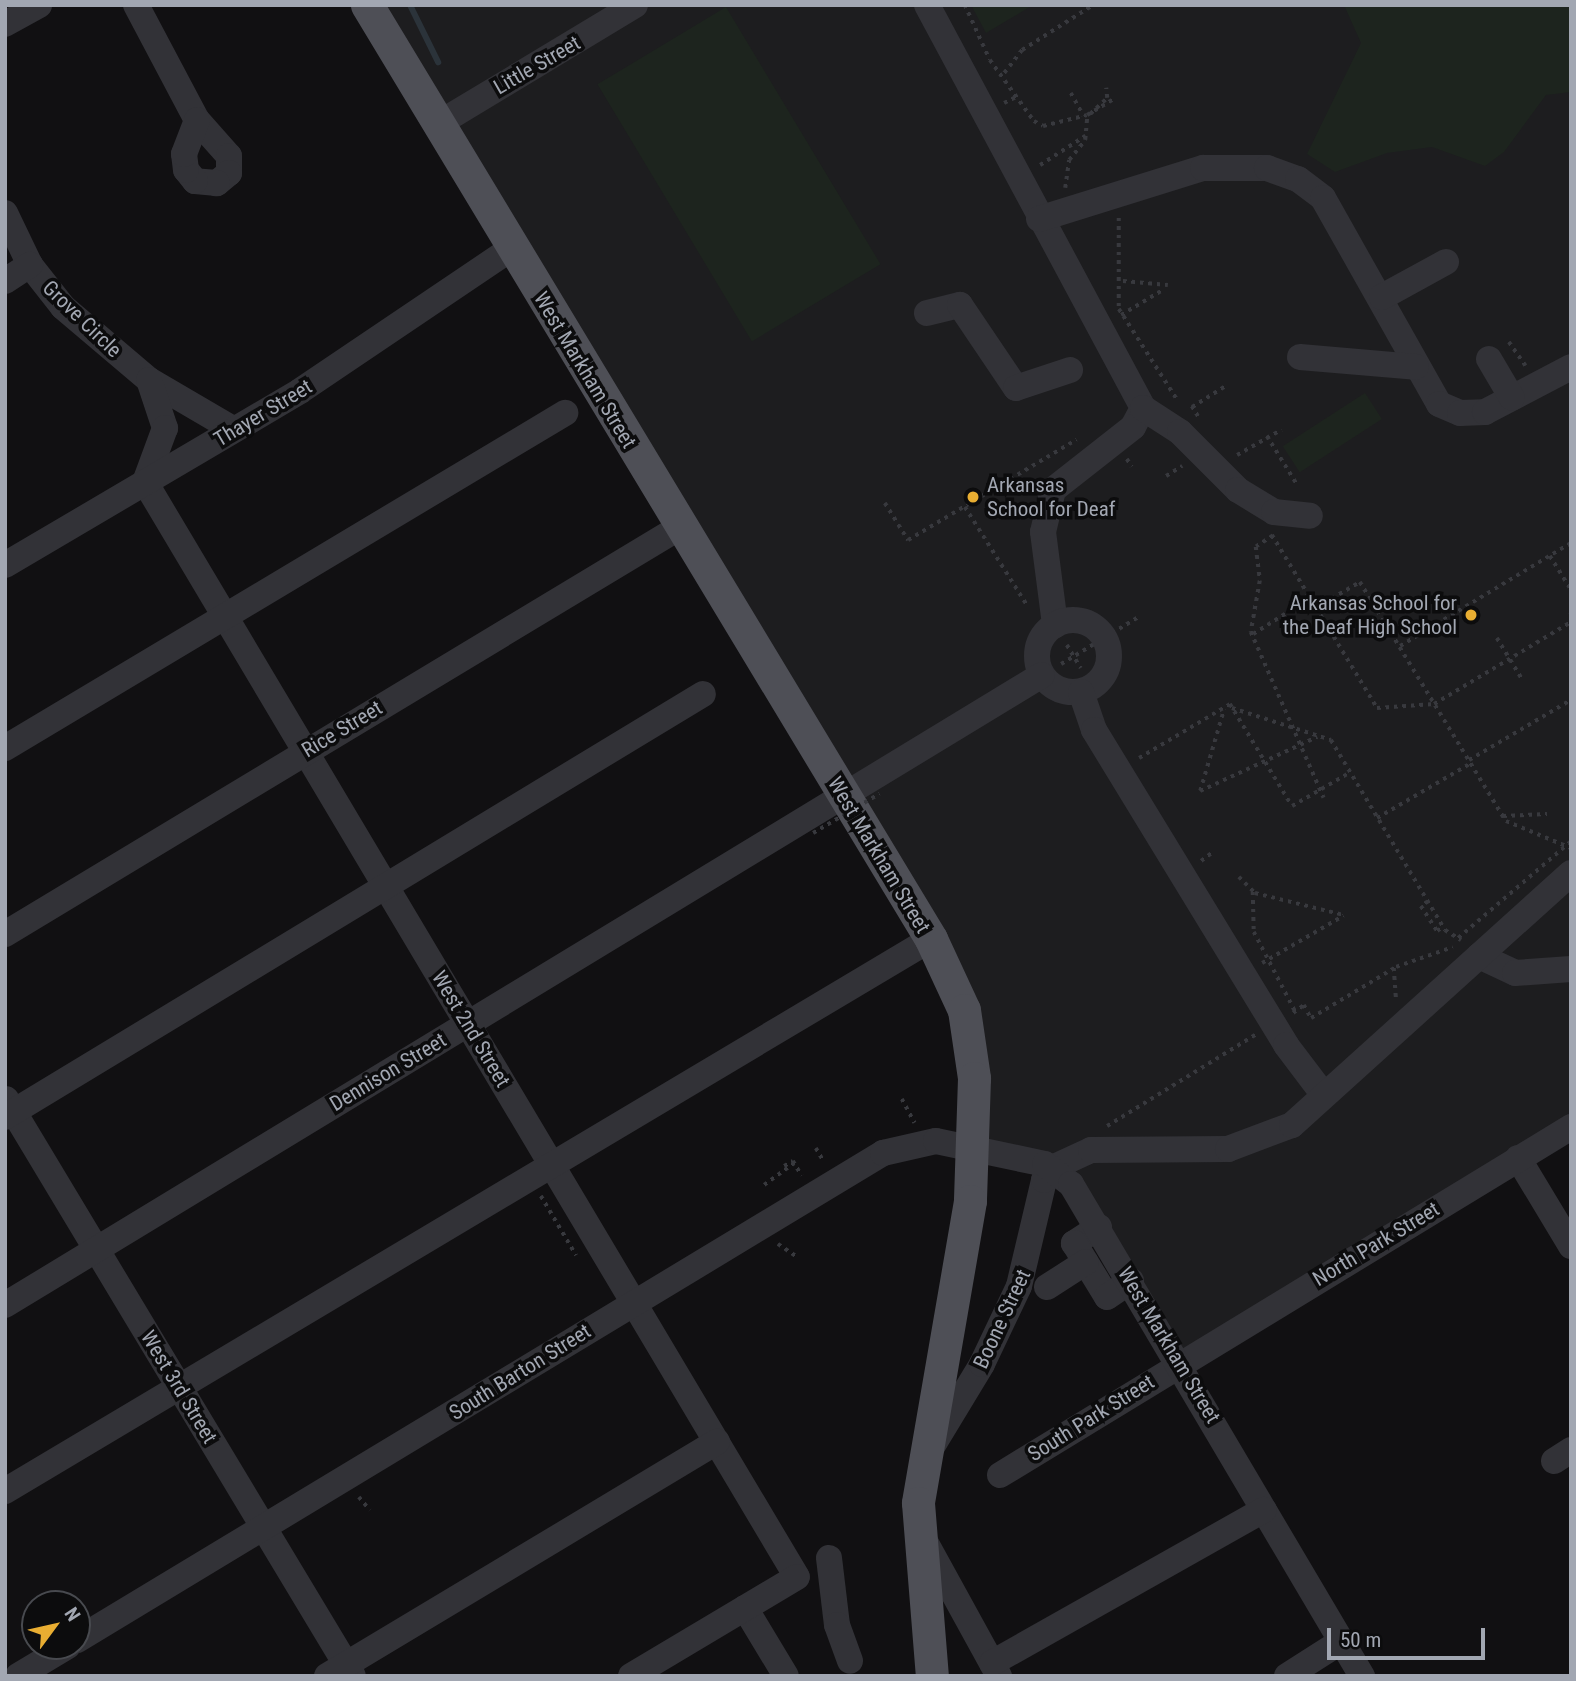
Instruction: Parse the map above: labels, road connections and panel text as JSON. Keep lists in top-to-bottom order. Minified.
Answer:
{"streets":{"main road":["West Markham Street","Boone Street"],"street":["Little Street","Grove Circle","Thayer Street","Rice Street","West 2nd Street","Dennison Street","North Park Street","South Barton Street","West 3rd Street","South Park Street"]},"crossings":[["Little Street","West Markham Street"],["Grove Circle","Thayer Street"],["West Markham Street","Thayer Street"],["West Markham Street","Rice Street"],["West Markham Street","Dennison Street"],["West Markham Street","North Park Street"],["West Markham Street","Boone Street"],["West Markham Street","South Barton Street"],["West Markham Street","South Park Street"],["Thayer Street","West 2nd Street"],["Rice Street","West 2nd Street"],["West 2nd Street","Dennison Street"],["West 2nd Street","South Barton Street"],["Dennison Street","West 3rd Street"],["North Park Street","South Park Street"],["Boone Street","South Barton Street"],["South Barton Street","West 3rd Street"]],"places":["Arkansas School for Deaf","Arkansas School for the Deaf High School"],"scale_bar":"50 m","north":"top right"}
